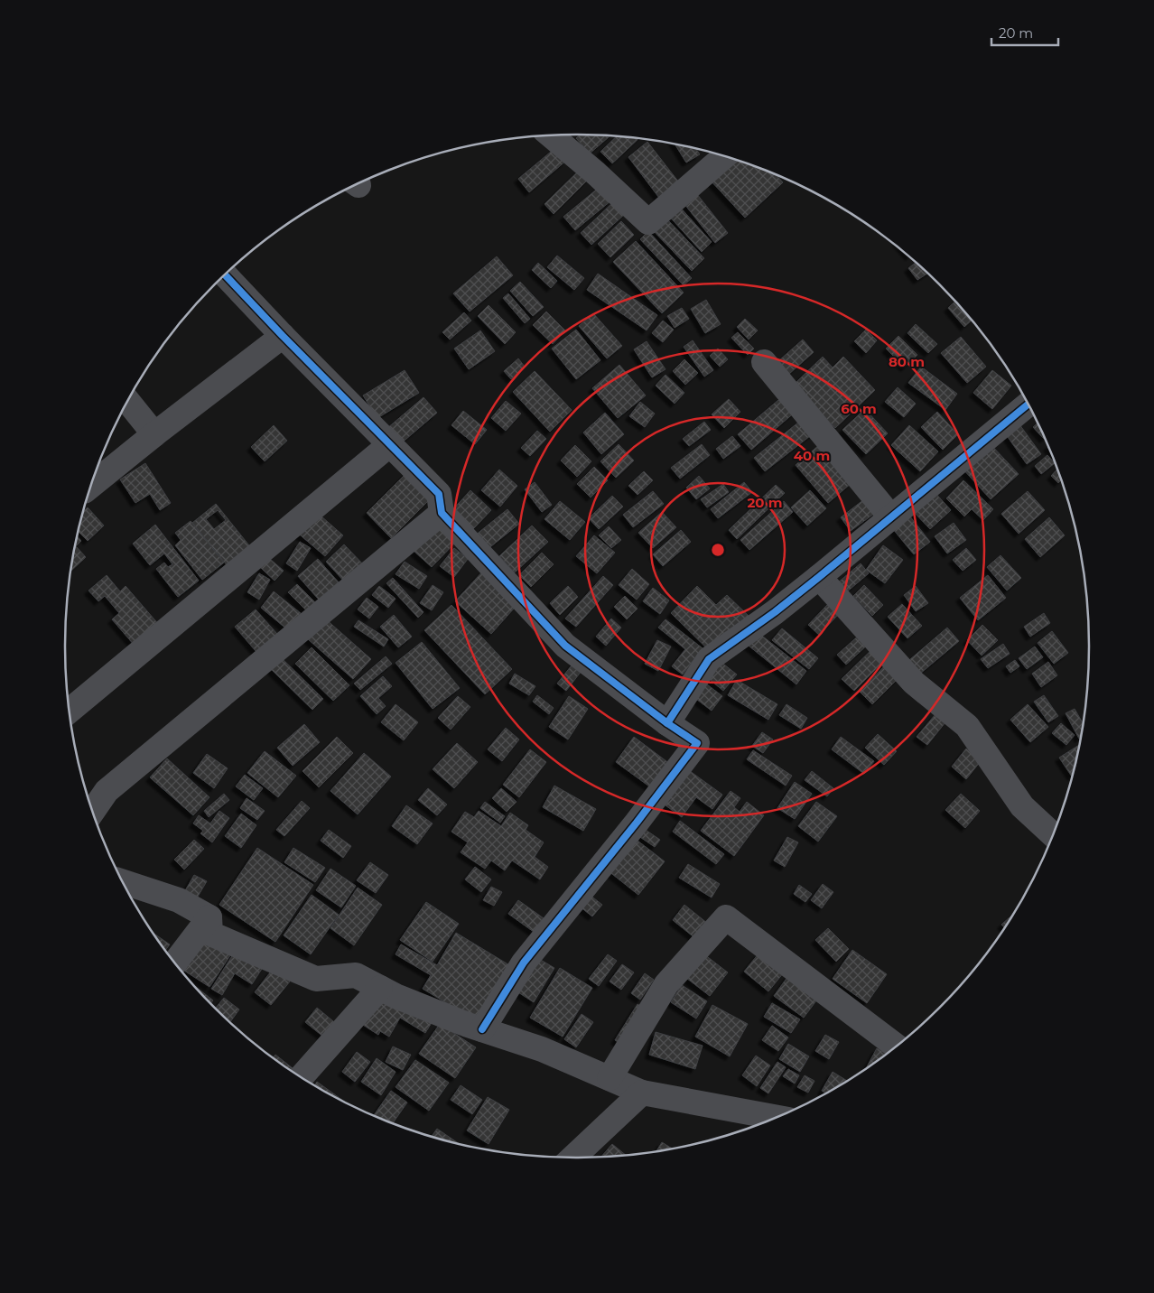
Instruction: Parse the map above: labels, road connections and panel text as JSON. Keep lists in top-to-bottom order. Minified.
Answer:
{"scale_bar":"20 m","rings":["80 m","60 m","40 m","20 m"]}
